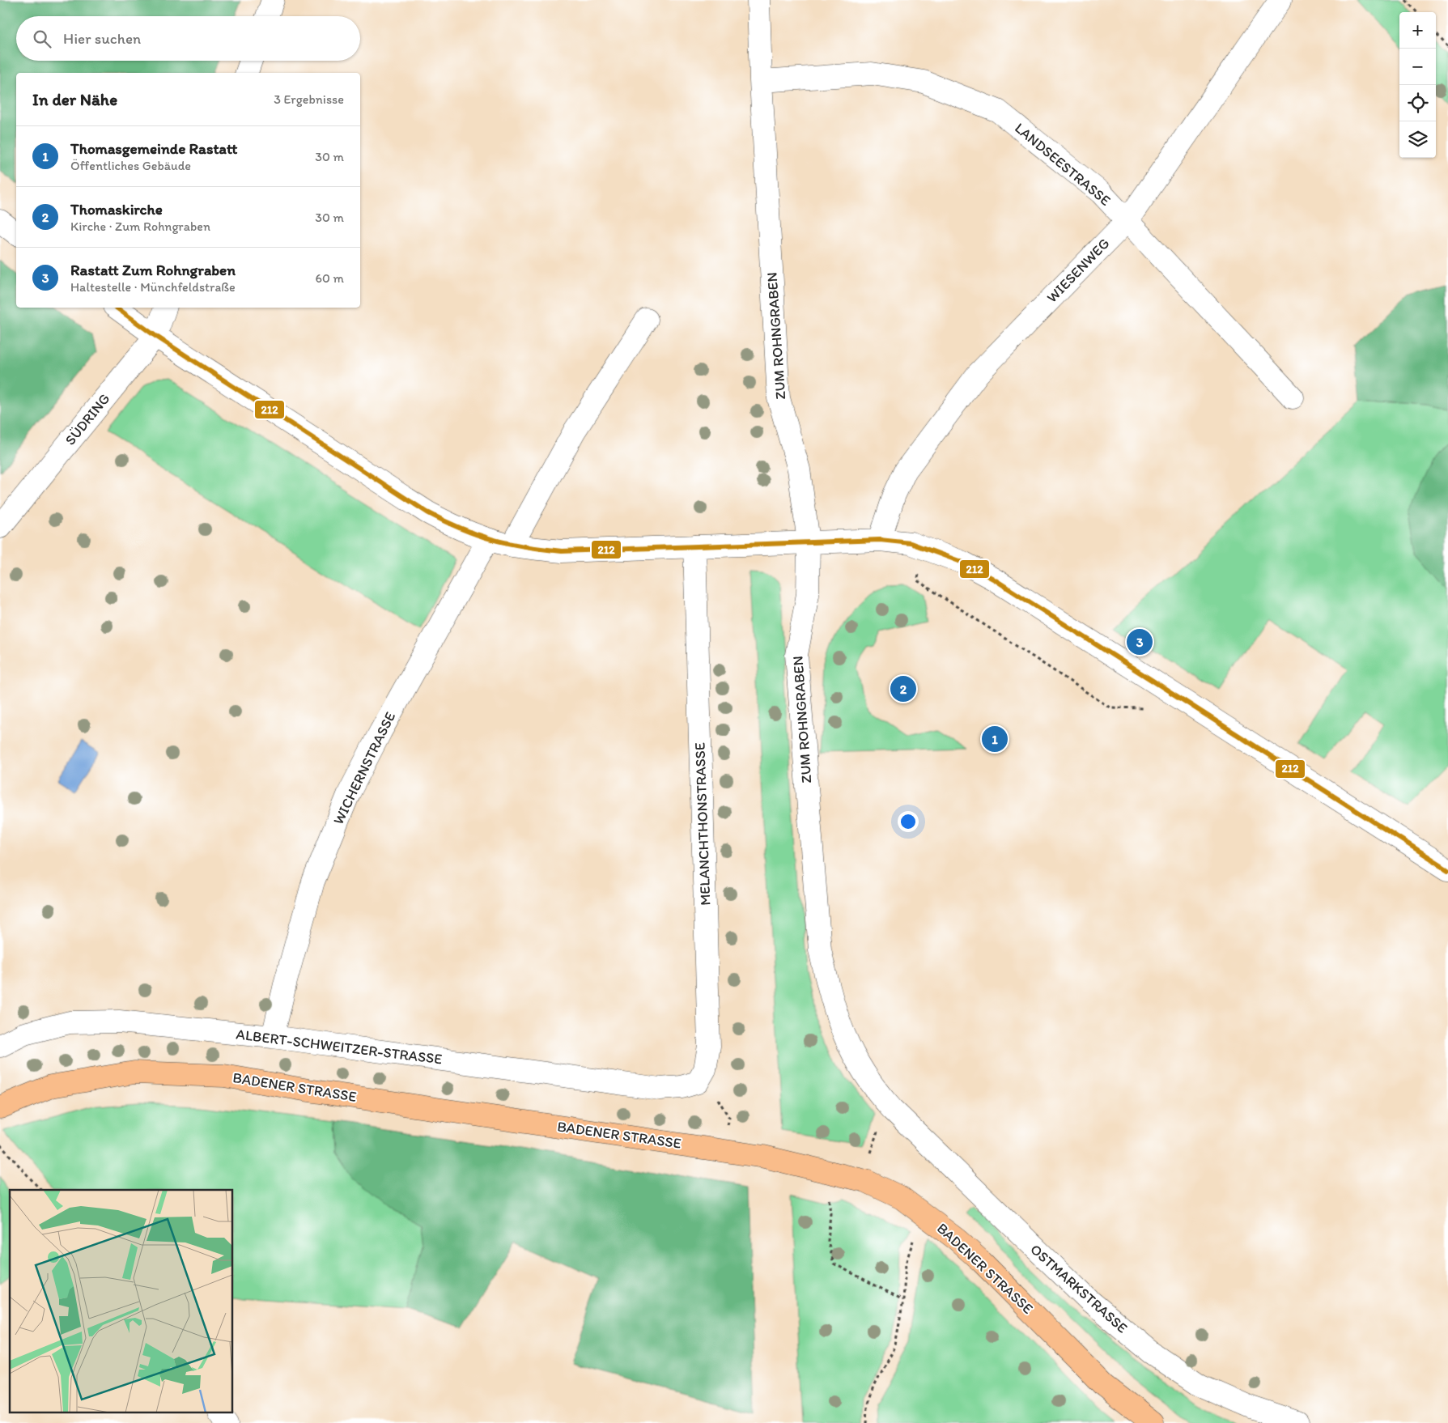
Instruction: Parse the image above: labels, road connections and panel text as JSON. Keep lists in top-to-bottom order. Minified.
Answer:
{"streets":{"main road":["BADENER STRASSE"],"street":["LANDSEESTRASSE","WIESENWEG","ZUM ROHNGRABEN","SÜDRING","WICHERNSTRASSE","MELANCHTHONSTRASSE","ALBERT-SCHWEITZER-STRASSE","OSTMARKSTRASSE"]},"crossings":[["LANDSEESTRASSE","WIESENWEG"],["LANDSEESTRASSE","ZUM ROHNGRABEN"],["ZUM ROHNGRABEN","OSTMARKSTRASSE"],["WICHERNSTRASSE","ALBERT-SCHWEITZER-STRASSE"],["MELANCHTHONSTRASSE","ALBERT-SCHWEITZER-STRASSE"]],"lines":["transit line 212"],"page":{"map_buttons":["+","−"],"search":"Hier suchen","heading":["In der Nähe","3 Ergebnisse"],"list":[{"mark":"1","name":"Thomasgemeinde Rastatt","note":"Öffentliches Gebäude","value":"30 m"},{"mark":"2","name":"Thomaskirche","note":"Kirche · Zum Rohngraben","value":"30 m"},{"mark":"3","name":"Rastatt Zum Rohngraben","note":"Haltestelle · Münchfeldstraße","value":"60 m"}],"pins":["3","2","1"]}}
